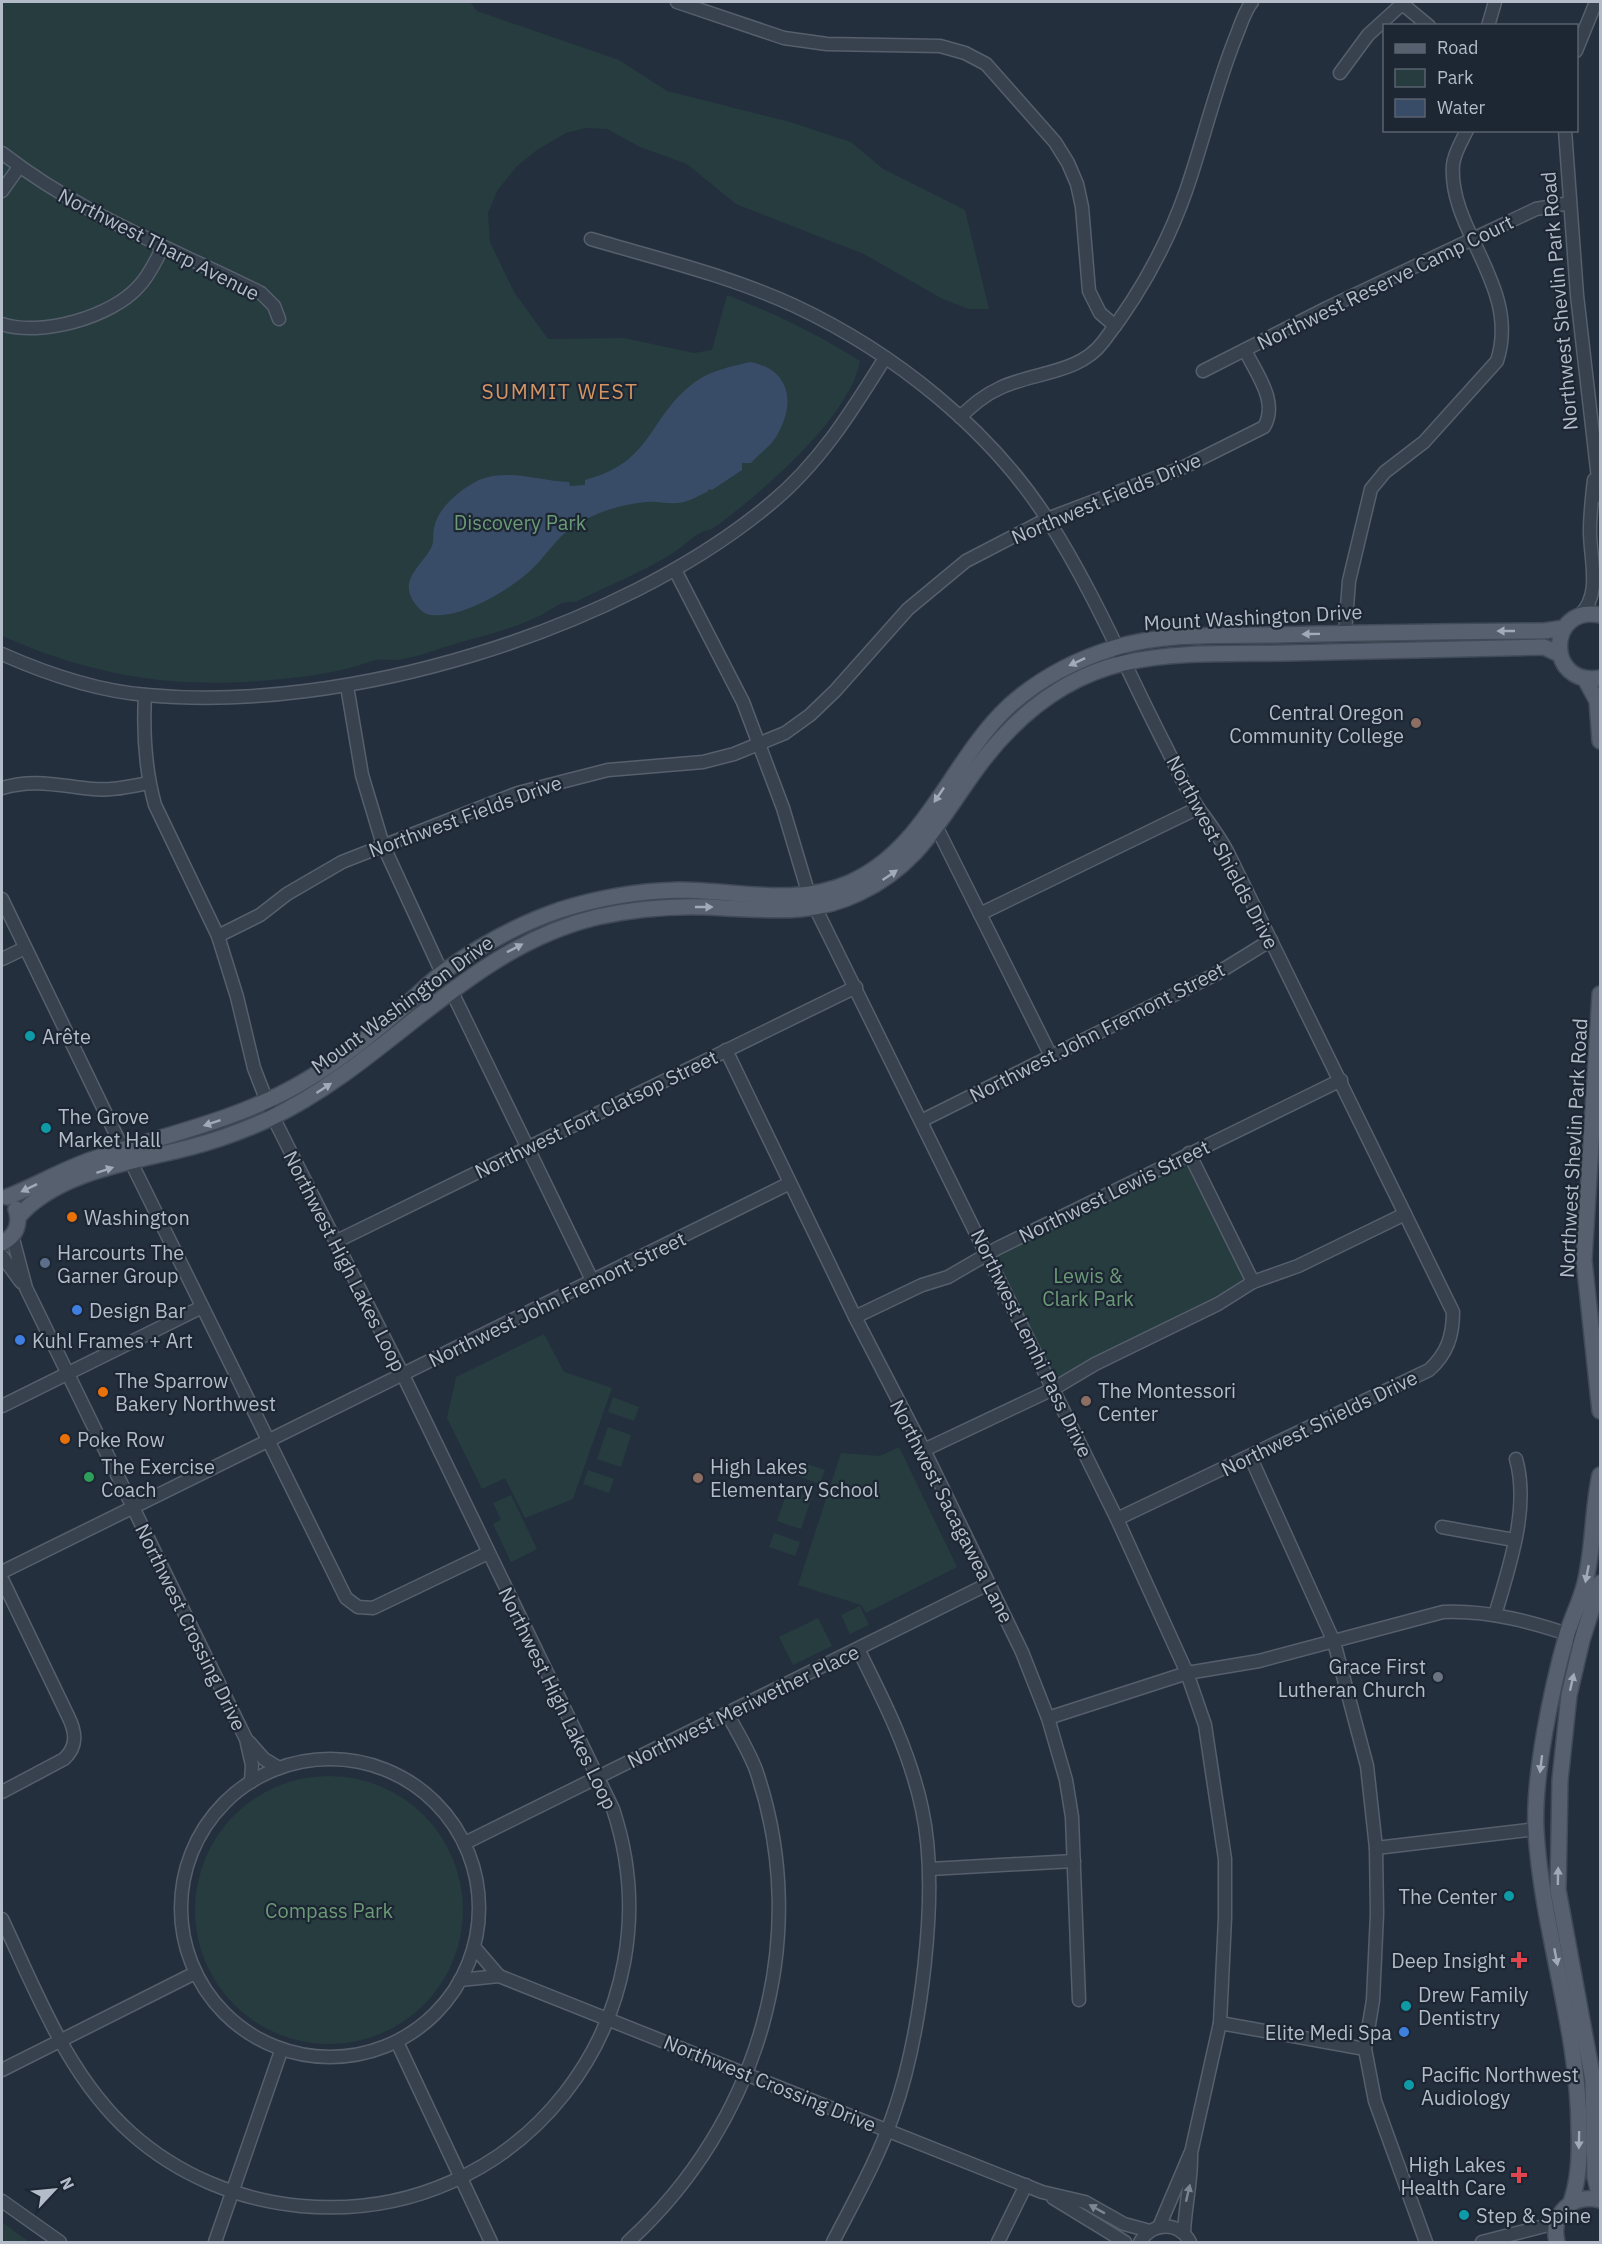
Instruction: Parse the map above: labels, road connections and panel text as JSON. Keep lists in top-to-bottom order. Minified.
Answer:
{"streets":{"main road":["Northwest Shevlin Park Road","Mount Washington Drive"],"street":["Northwest Tharp Avenue","Northwest Reserve Camp Court","Northwest Fields Drive","Northwest Shields Drive","Northwest John Fremont Street","Northwest Fort Clatsop Street","Northwest Lewis Street","Northwest High Lakes Loop","Northwest Lemhi Pass Drive","Northwest Sacagawea Lane","Northwest Crossing Drive","Northwest Meriwether Place"]},"crossings":[["Northwest Reserve Camp Court","Northwest Shevlin Park Road"],["Northwest Reserve Camp Court","Northwest Fields Drive"],["Northwest Fields Drive","Northwest Shields Drive"],["Northwest Fields Drive","Northwest High Lakes Loop"],["Northwest Fields Drive","Northwest Lemhi Pass Drive"],["Mount Washington Drive","Northwest Shields Drive"],["Mount Washington Drive","Northwest High Lakes Loop"],["Mount Washington Drive","Northwest Lemhi Pass Drive"],["Northwest Shields Drive","Northwest John Fremont Street"],["Northwest Shields Drive","Northwest Lewis Street"],["Northwest Shields Drive","Northwest Lemhi Pass Drive"],["Northwest John Fremont Street","Northwest High Lakes Loop"],["Northwest John Fremont Street","Northwest Lemhi Pass Drive"],["Northwest John Fremont Street","Northwest Sacagawea Lane"],["Northwest John Fremont Street","Northwest Crossing Drive"],["Northwest Fort Clatsop Street","Northwest High Lakes Loop"],["Northwest Fort Clatsop Street","Northwest Lemhi Pass Drive"],["Northwest Fort Clatsop Street","Northwest Sacagawea Lane"],["Northwest Lewis Street","Northwest Lemhi Pass Drive"],["Northwest Lewis Street","Northwest Sacagawea Lane"],["Northwest High Lakes Loop","Northwest Crossing Drive"],["Northwest High Lakes Loop","Northwest Meriwether Place"],["Northwest Lemhi Pass Drive","Northwest Crossing Drive"],["Northwest Sacagawea Lane","Northwest Meriwether Place"]],"districts":["SUMMIT WEST"],"parks":["Discovery Park","Lewis & Clark Park","Compass Park"],"places":{"other":["Central Oregon Community College","Arête","The Grove Market Hall","Washington","Harcourts The Garner Group","Design Bar","Kuhl Frames + Art","The Sparrow Bakery Northwest","The Montessori Center","Poke Row","The Exercise Coach","High Lakes Elementary School","Grace First Lutheran Church","The Center","Drew Family Dentistry","Elite Medi Spa","Pacific Northwest Audiology","Step & Spine"],"health":["Deep Insight","High Lakes Health Care"]},"legend":["Road","Park","Water"],"north":"top right"}
